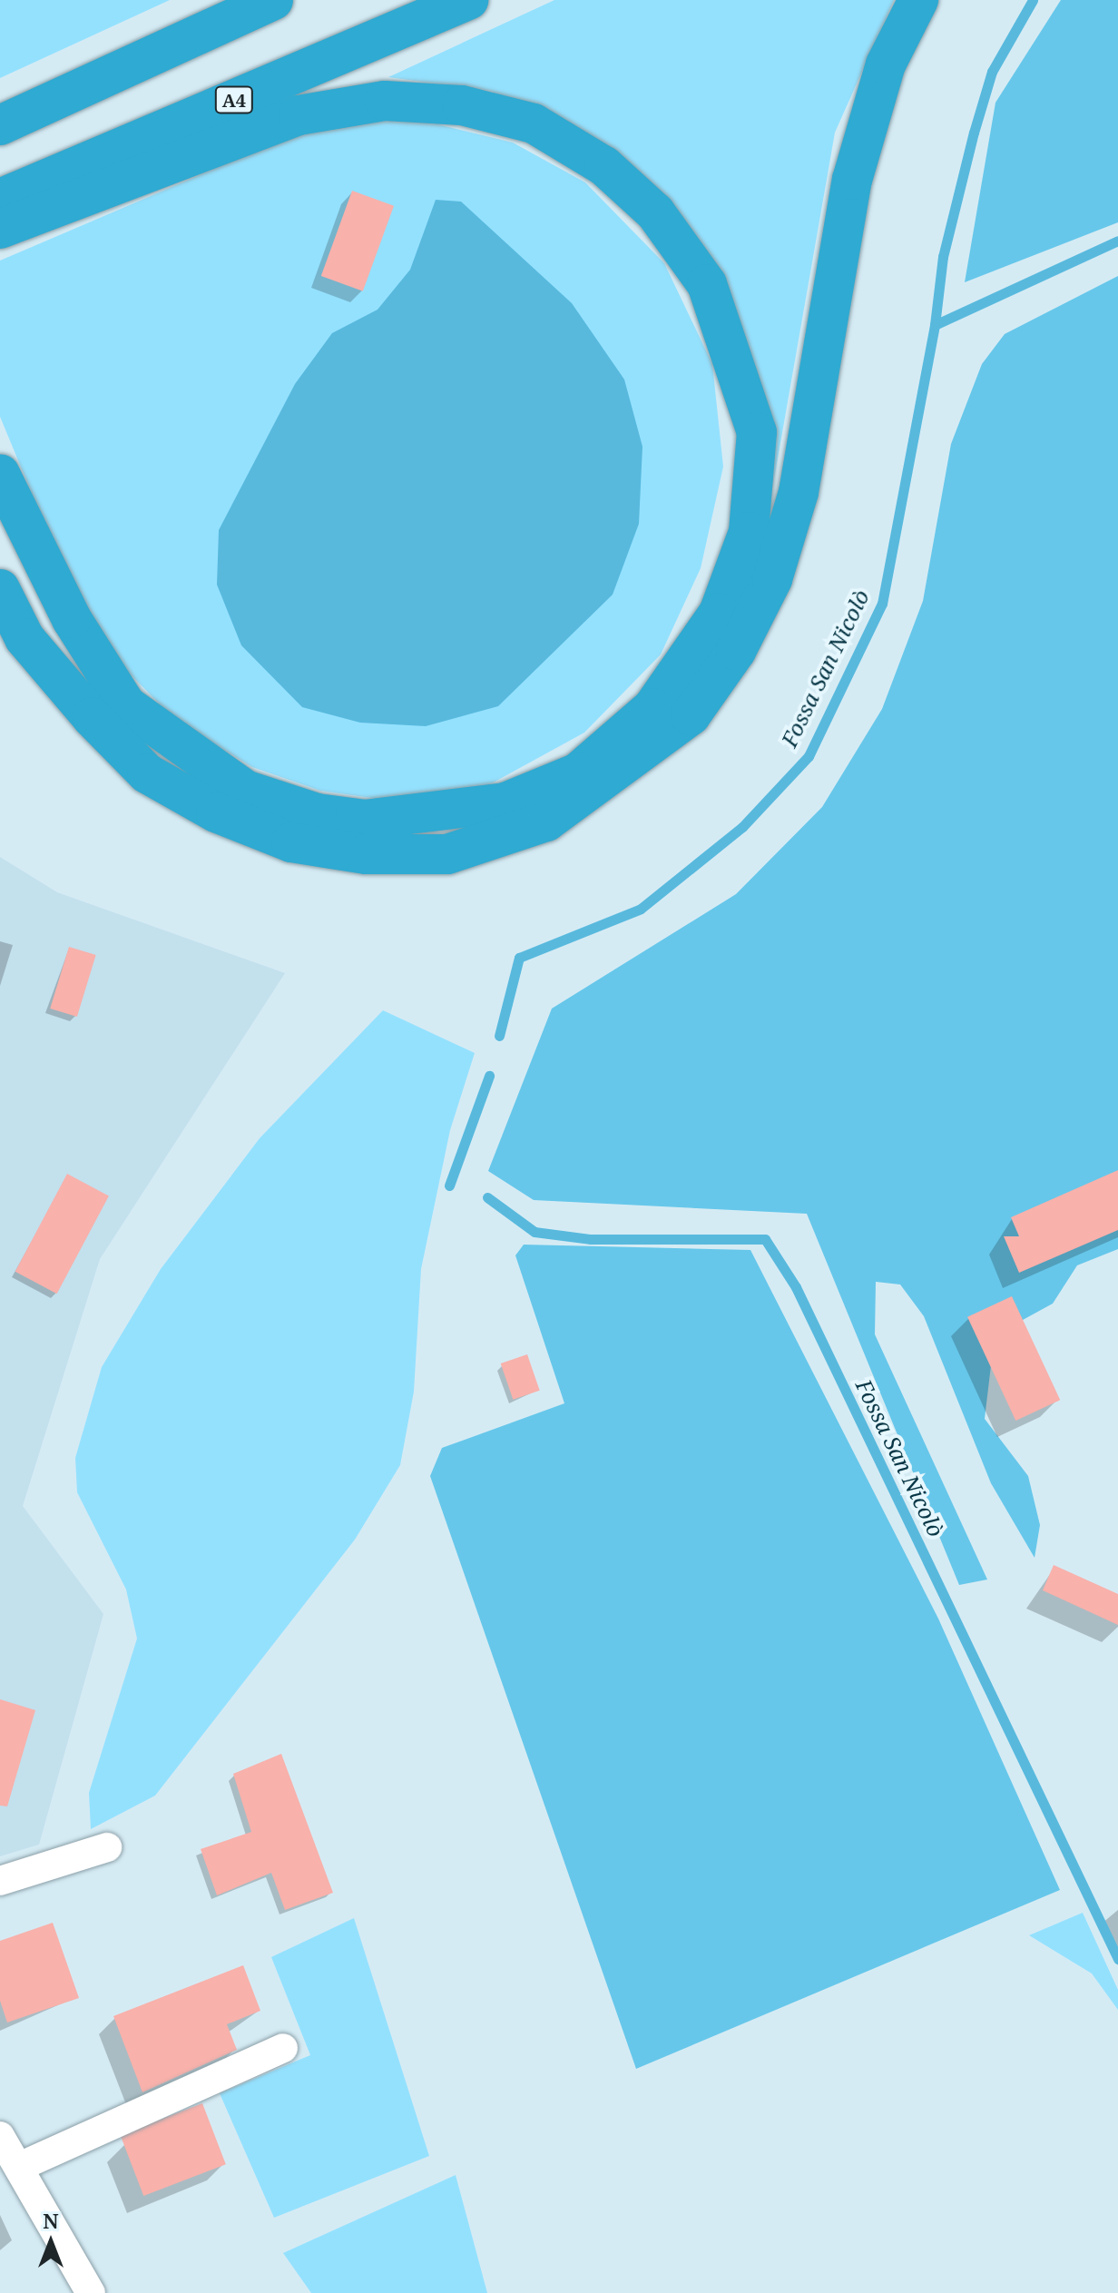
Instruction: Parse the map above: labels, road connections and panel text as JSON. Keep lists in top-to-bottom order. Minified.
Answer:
{"streets":{"highway":["A4"]},"water":["Fossa San Nicolò"],"north":"top"}
